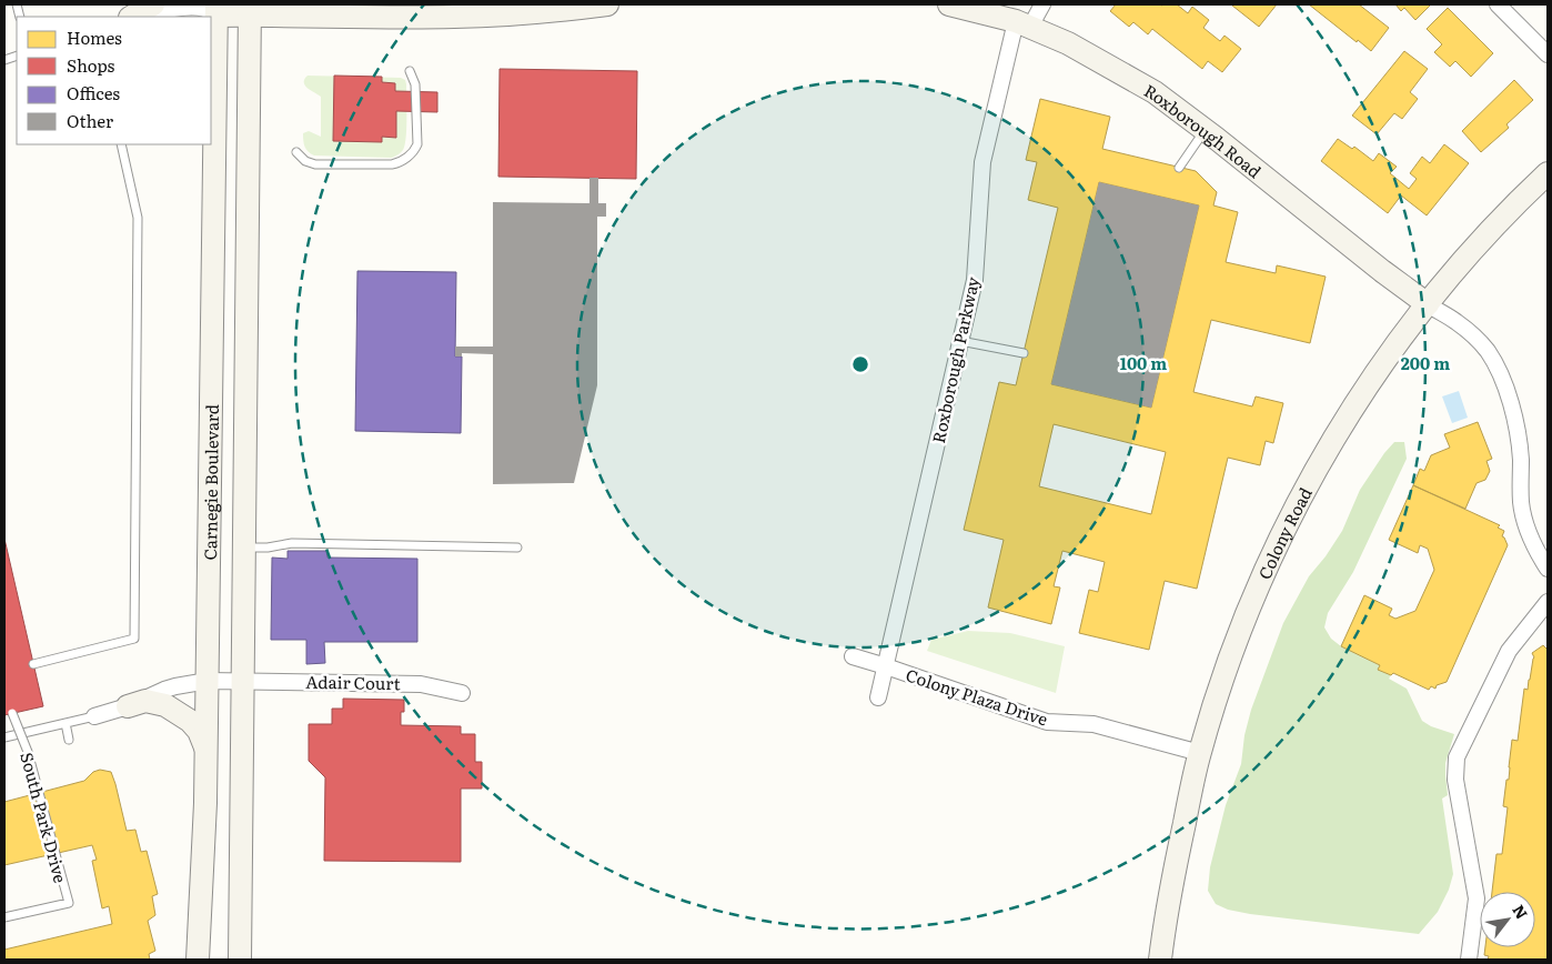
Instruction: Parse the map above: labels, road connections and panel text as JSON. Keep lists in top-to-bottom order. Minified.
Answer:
{"streets":{"street":["Roxborough Road","Roxborough Parkway","Carnegie Boulevard","Colony Road","Adair Court","Colony Plaza Drive","South Park Drive"]},"crossings":[["Roxborough Road","Roxborough Parkway"],["Roxborough Road","Colony Road"],["Roxborough Parkway","Colony Plaza Drive"],["Carnegie Boulevard","Adair Court"],["Carnegie Boulevard","South Park Drive"],["Colony Road","Colony Plaza Drive"],["Adair Court","South Park Drive"]],"legend":["Homes","Shops","Offices","Other"],"north":"top right","rings":["100 m","200 m"]}
